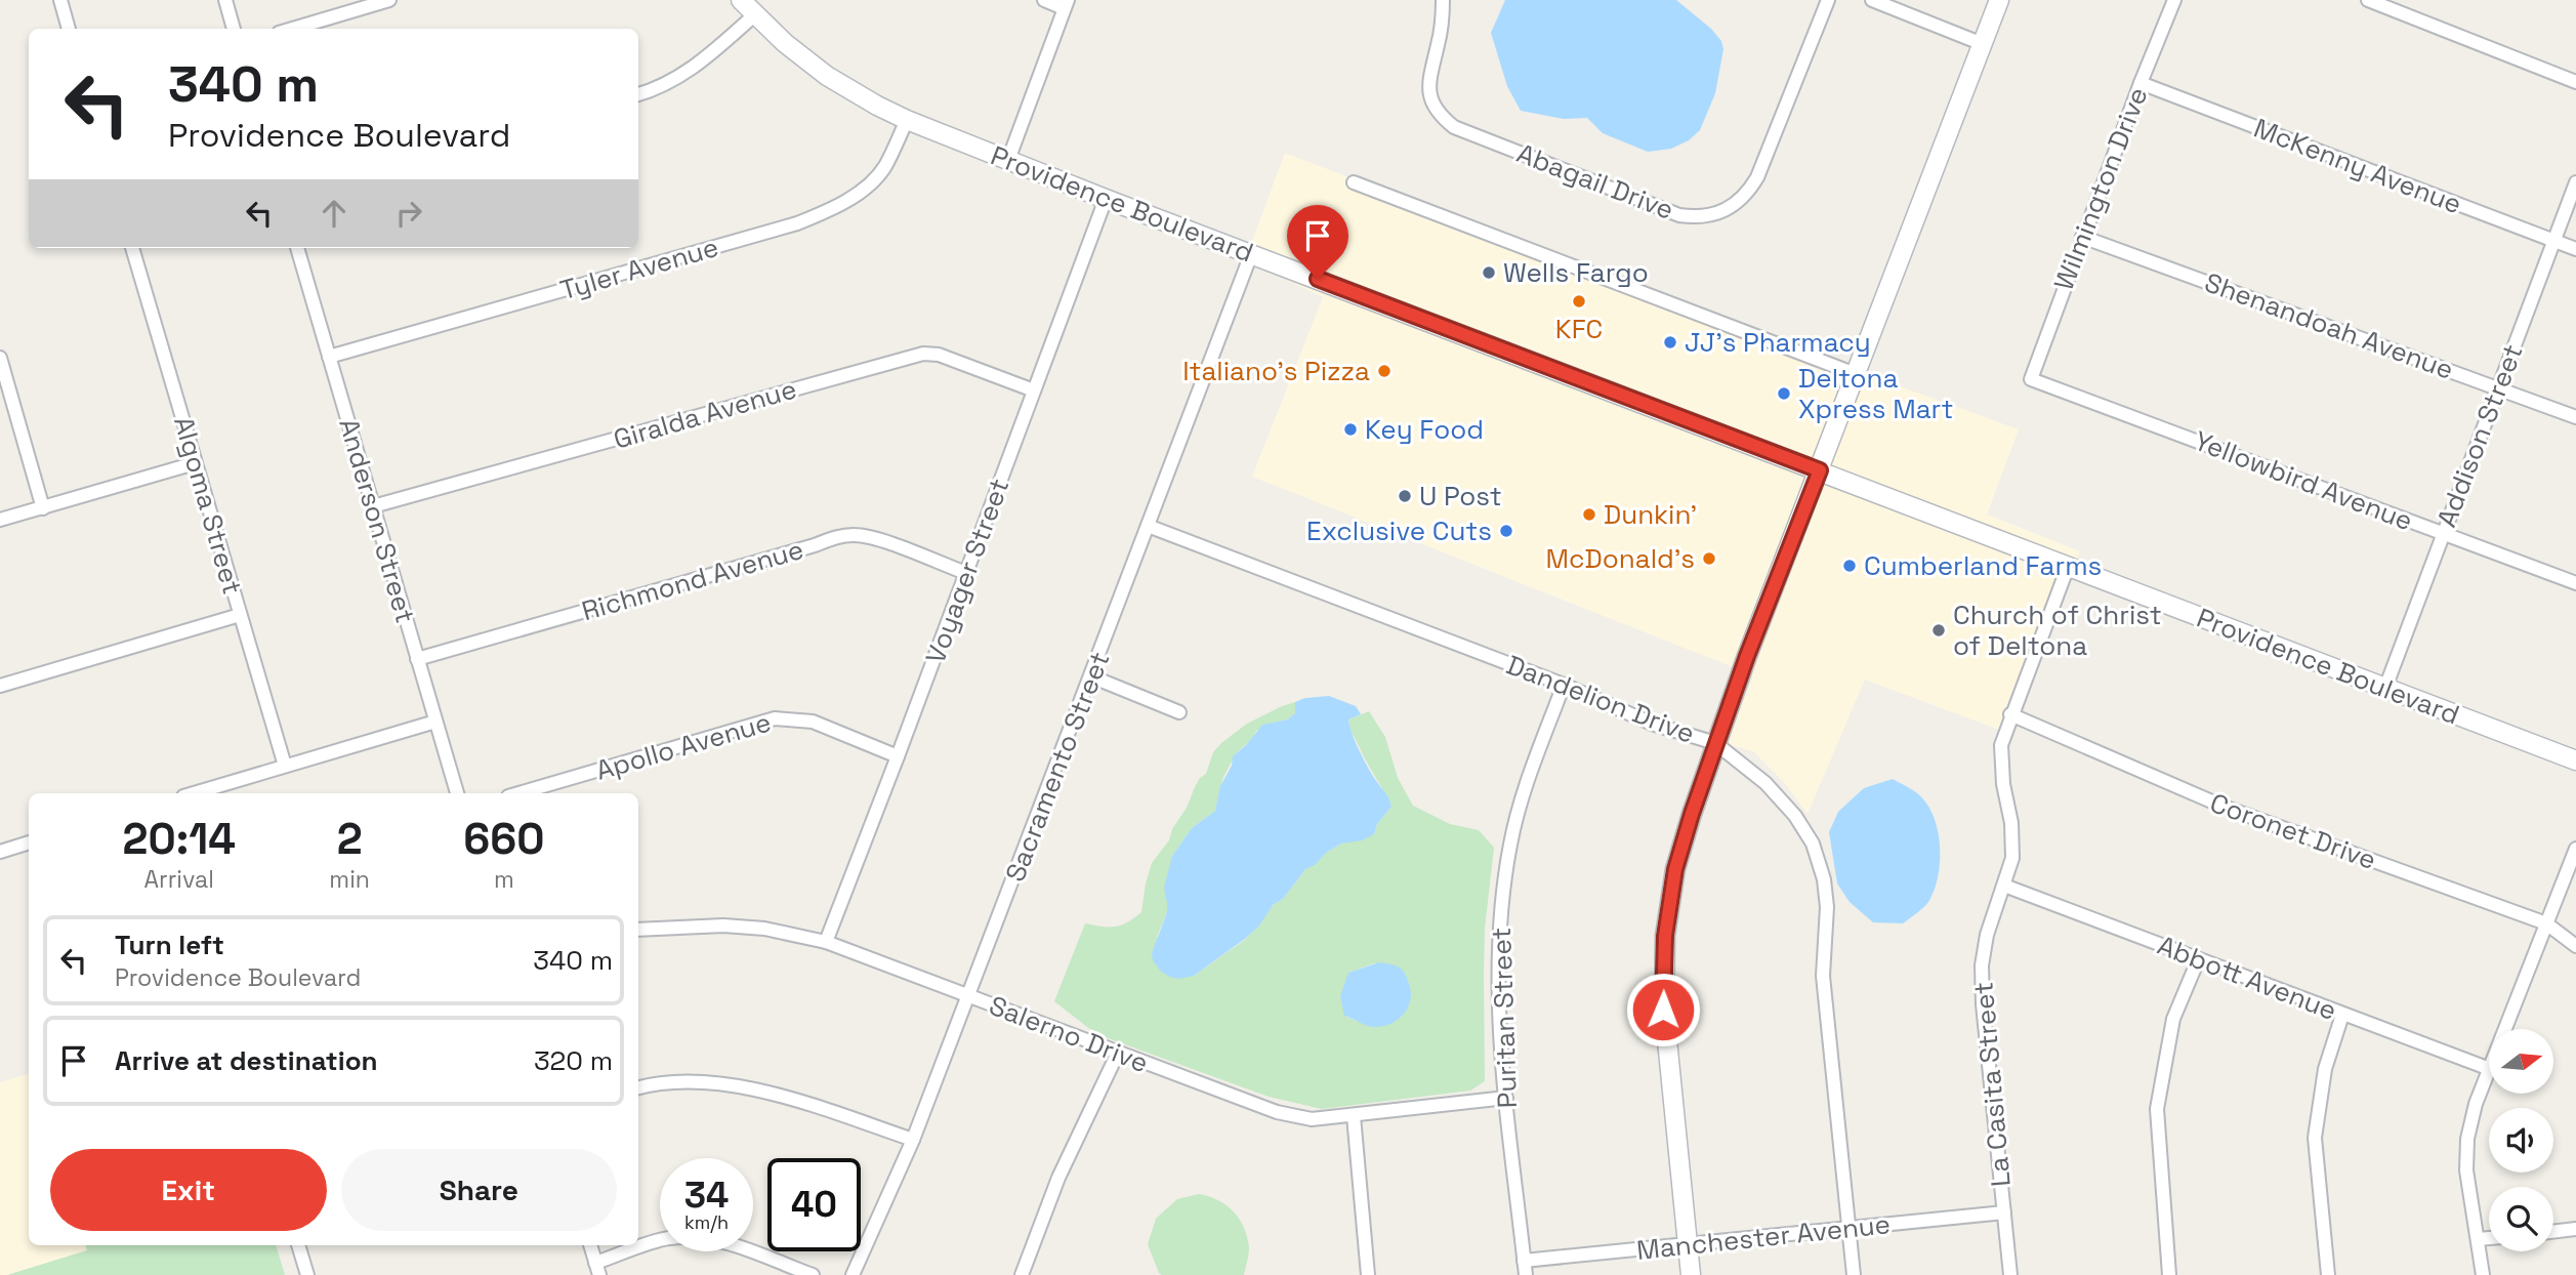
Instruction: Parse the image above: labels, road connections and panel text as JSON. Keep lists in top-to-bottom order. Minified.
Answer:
{"streets":{"main road":["Providence Boulevard"],"street":["McKenny Avenue","Abagail Drive","Wilmington Drive","Tyler Avenue","Shenandoah Avenue","Giralda Avenue","Addison Street","Yellowbird Avenue","Algoma Street","Anderson Street","Voyager Street","Richmond Avenue","Dandelion Drive","Apollo Avenue","Sacramento Street","Coronet Drive","Abbott Avenue","Puritan Street","Salerno Drive","La Casita Street","Manchester Avenue"]},"crossings":[["McKenny Avenue","Wilmington Drive"],["McKenny Avenue","Addison Street"],["Wilmington Drive","Shenandoah Avenue"],["Wilmington Drive","Yellowbird Avenue"],["Providence Boulevard","Tyler Avenue"],["Providence Boulevard","Addison Street"],["Providence Boulevard","Voyager Street"],["Providence Boulevard","Sacramento Street"],["Providence Boulevard","La Casita Street"],["Tyler Avenue","Anderson Street"],["Shenandoah Avenue","Addison Street"],["Giralda Avenue","Anderson Street"],["Giralda Avenue","Voyager Street"],["Addison Street","Yellowbird Avenue"],["Anderson Street","Richmond Avenue"],["Voyager Street","Richmond Avenue"],["Voyager Street","Apollo Avenue"],["Voyager Street","Salerno Drive"],["Dandelion Drive","Sacramento Street"],["Dandelion Drive","Puritan Street"],["Dandelion Drive","Manchester Avenue"],["Sacramento Street","Salerno Drive"],["Coronet Drive","La Casita Street"],["Abbott Avenue","La Casita Street"],["Puritan Street","Salerno Drive"],["Puritan Street","Manchester Avenue"],["La Casita Street","Manchester Avenue"]],"places":["Wells Fargo","KFC","JJ's Pharmacy","Italiano's Pizza","Deltona Xpress Mart","Key Food","U Post","Dunkin'","Exclusive Cuts","McDonald's","Cumberland Farms","Church of Christ of Deltona"],"north":"right","page":{"turn":["340 m","Providence Boulevard"],"eta":["20:14","Arrival","2","min","660","m"],"list":[{"name":"Turn left","note":"Providence Boulevard","value":"340 m"},{"name":"Arrive at destination","value":"320 m"}],"buttons":["Exit","Share"],"speed":"34 km/h","limit":"40"}}
